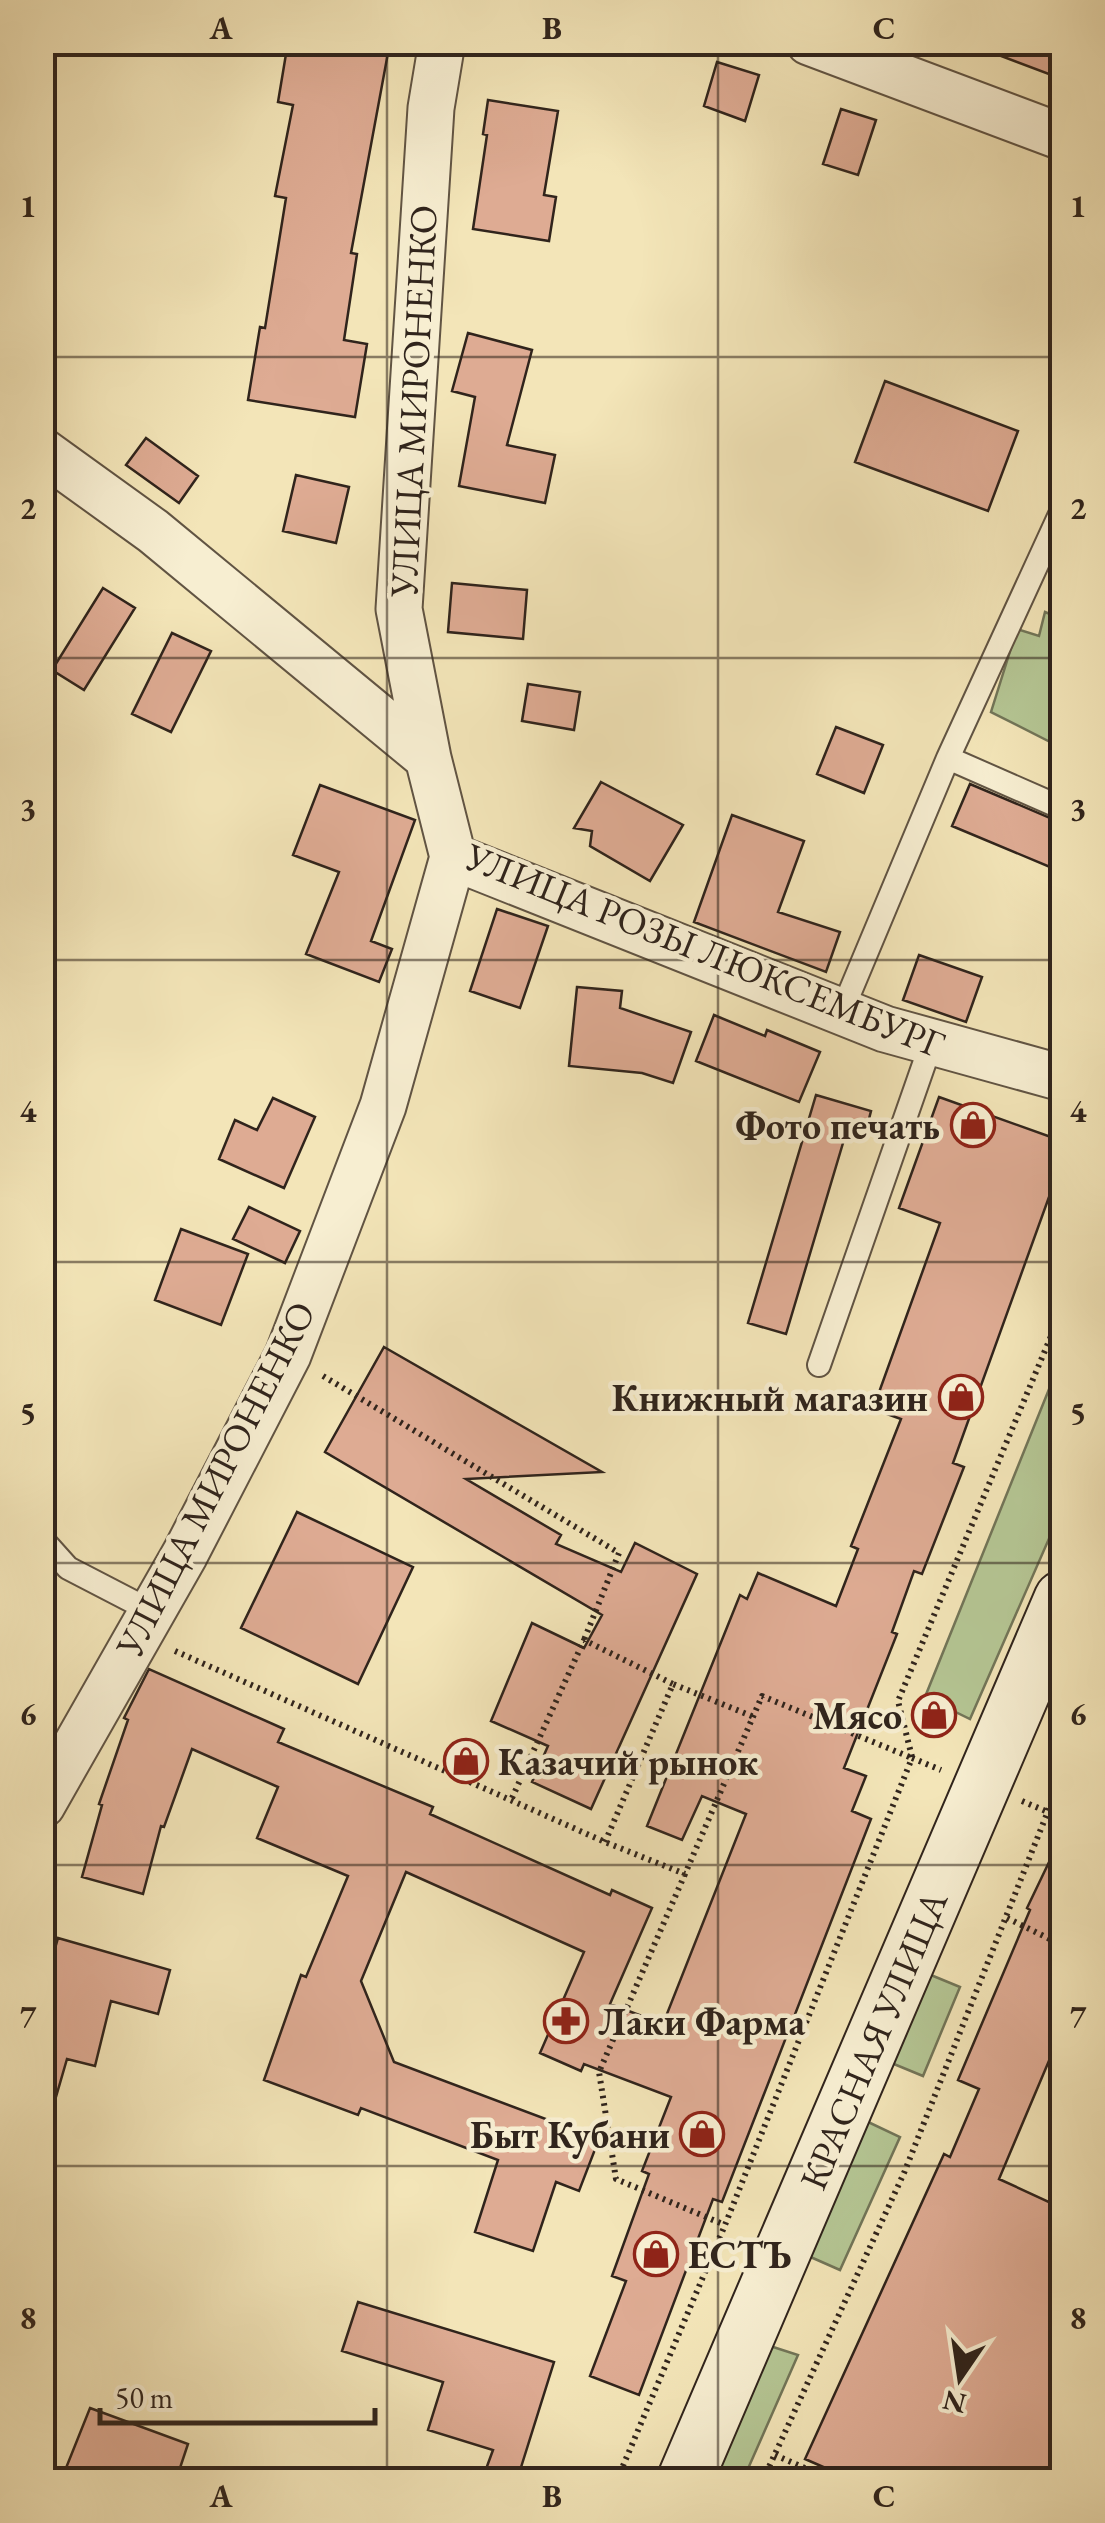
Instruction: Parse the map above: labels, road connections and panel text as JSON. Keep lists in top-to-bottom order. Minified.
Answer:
{"streets":{"main road":["КРАСНАЯ УЛИЦА"],"street":["УЛИЦА МИРОНЕНКО","УЛИЦА РОЗЫ ЛЮКСЕМБУРГ"]},"crossings":[["УЛИЦА МИРОНЕНКО","УЛИЦА РОЗЫ ЛЮКСЕМБУРГ"]],"places":{"shop":["Фото печать","Книжный магазин","Мясо","Казачий рынок","Быт Кубани","ЕСТЪ"],"pharmacy":["Лаки Фарма"]},"scale_bar":"50 m","north":"bottom","grid":{"columns":["A","B","C"],"rows":["1","2","3","4","5","6","7","8"]}}
